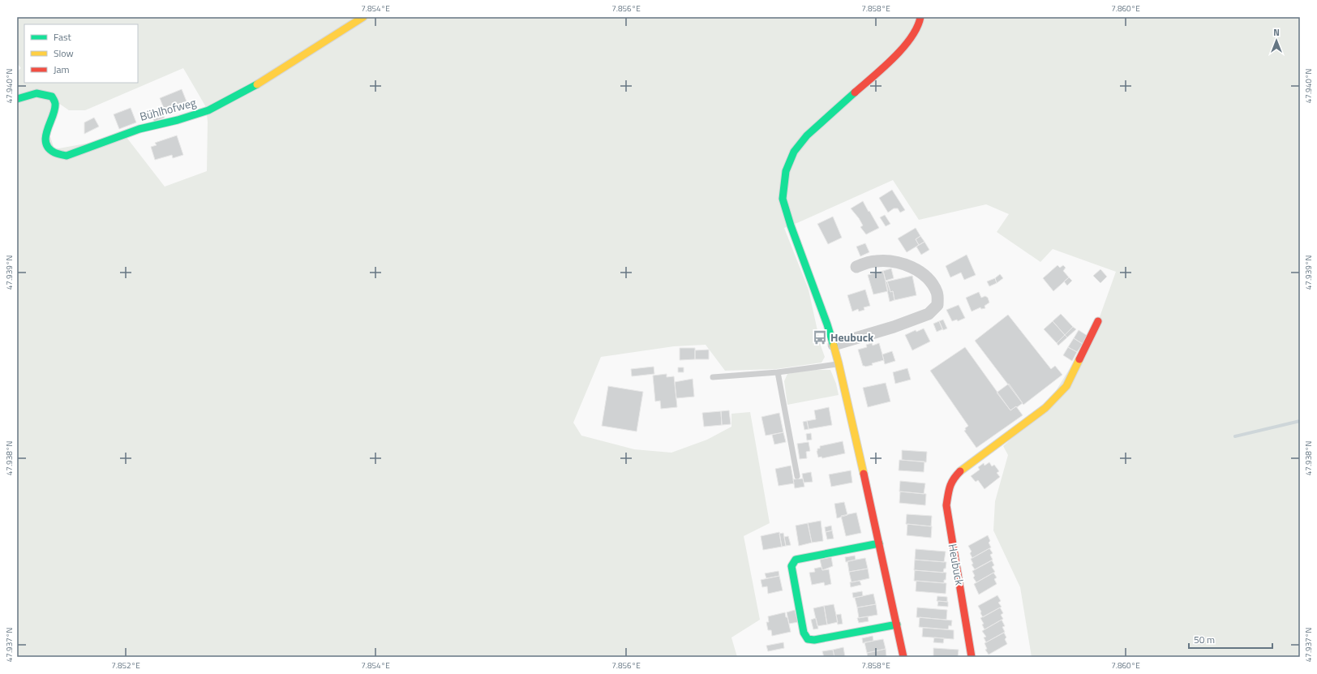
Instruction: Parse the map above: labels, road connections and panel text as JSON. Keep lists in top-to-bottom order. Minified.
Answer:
{"streets":{"street":["Bühlhofweg","Heubuck"]},"places":{"bus stop":["Heubuck"]},"legend":["Fast","Slow","Jam"],"scale_bar":"50 m","north":"top","coordinates":["7.854°E","7.856°E","7.858°E","7.860°E","47.940°N","47.939°N","47.938°N","47.937°N","7.852°E"]}
